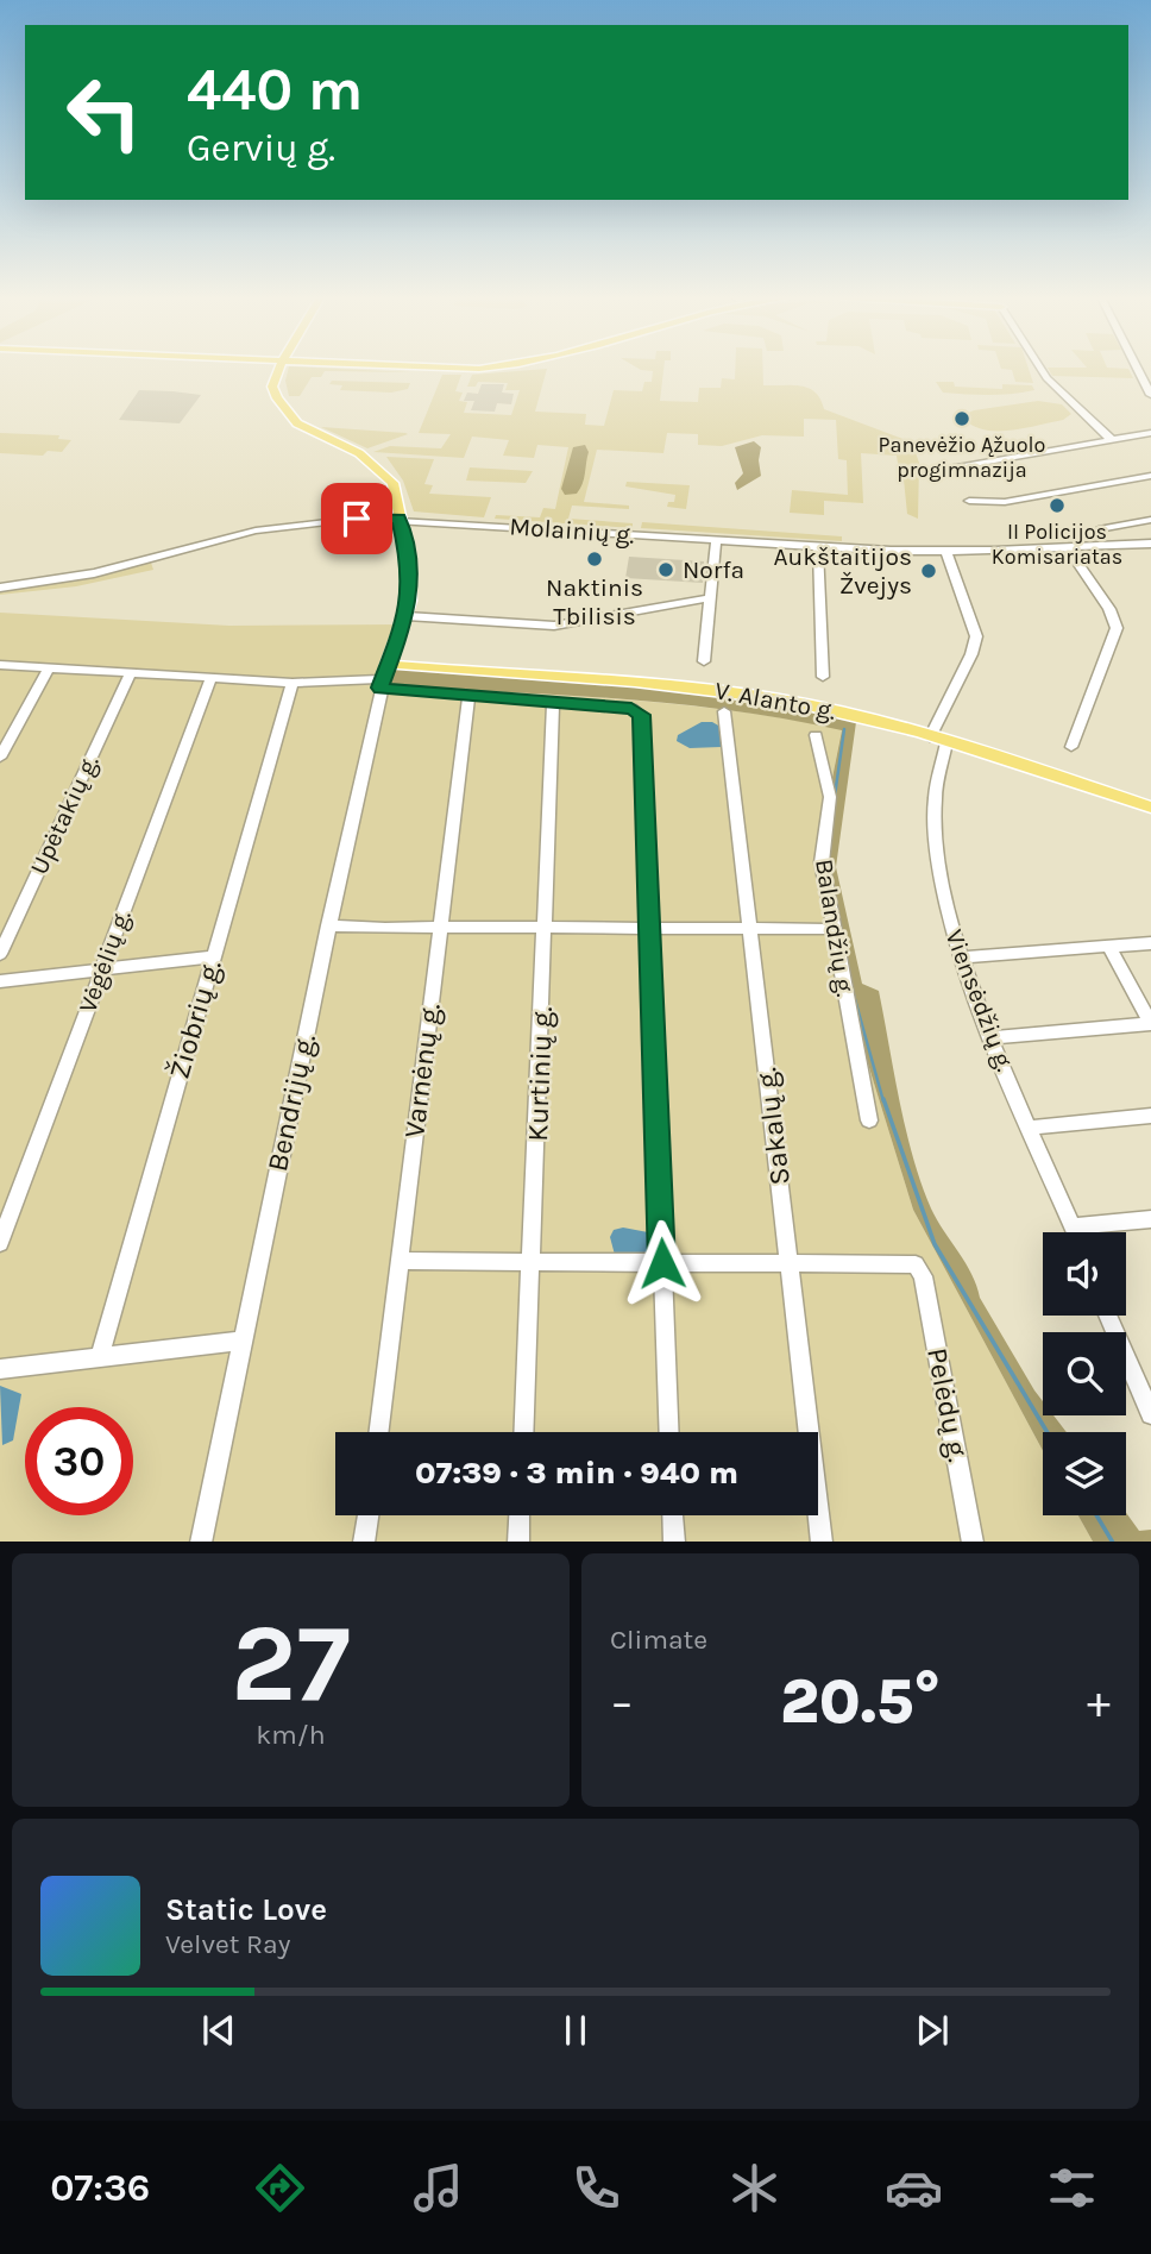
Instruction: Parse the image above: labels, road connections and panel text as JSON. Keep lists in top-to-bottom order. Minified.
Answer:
{"streets":{"main road":["V. Alanto g."],"street":["Molainių g.","Upėtakių g.","Balandžių g.","Vėgėlių g.","Viensėdžių g.","Žiobrių g.","Varnėnų g.","Kurtinių g.","Bendrijų g.","Sakalų g.","Pelėdų g."]},"crossings":[["V. Alanto g.","Viensėdžių g."],["V. Alanto g.","Bendrijų g."],["Sakalų g.","Pelėdų g."]],"places":["Panevėžio Ąžuolo progimnazija","II Policijos Komisariatas","Naktinis Tbilisis","Norfa","Aukštaitijos Žvejys"],"page":{"turn":["440 m","Gervių g."],"limit":"30","trip":"07:39 · 3 min · 940 m","tile":[["27","km/h"],"Climate"],"heat":["−","20.5°","+"],"song":["Static Love","Velvet Ray"],"tabs":"07:36"}}
